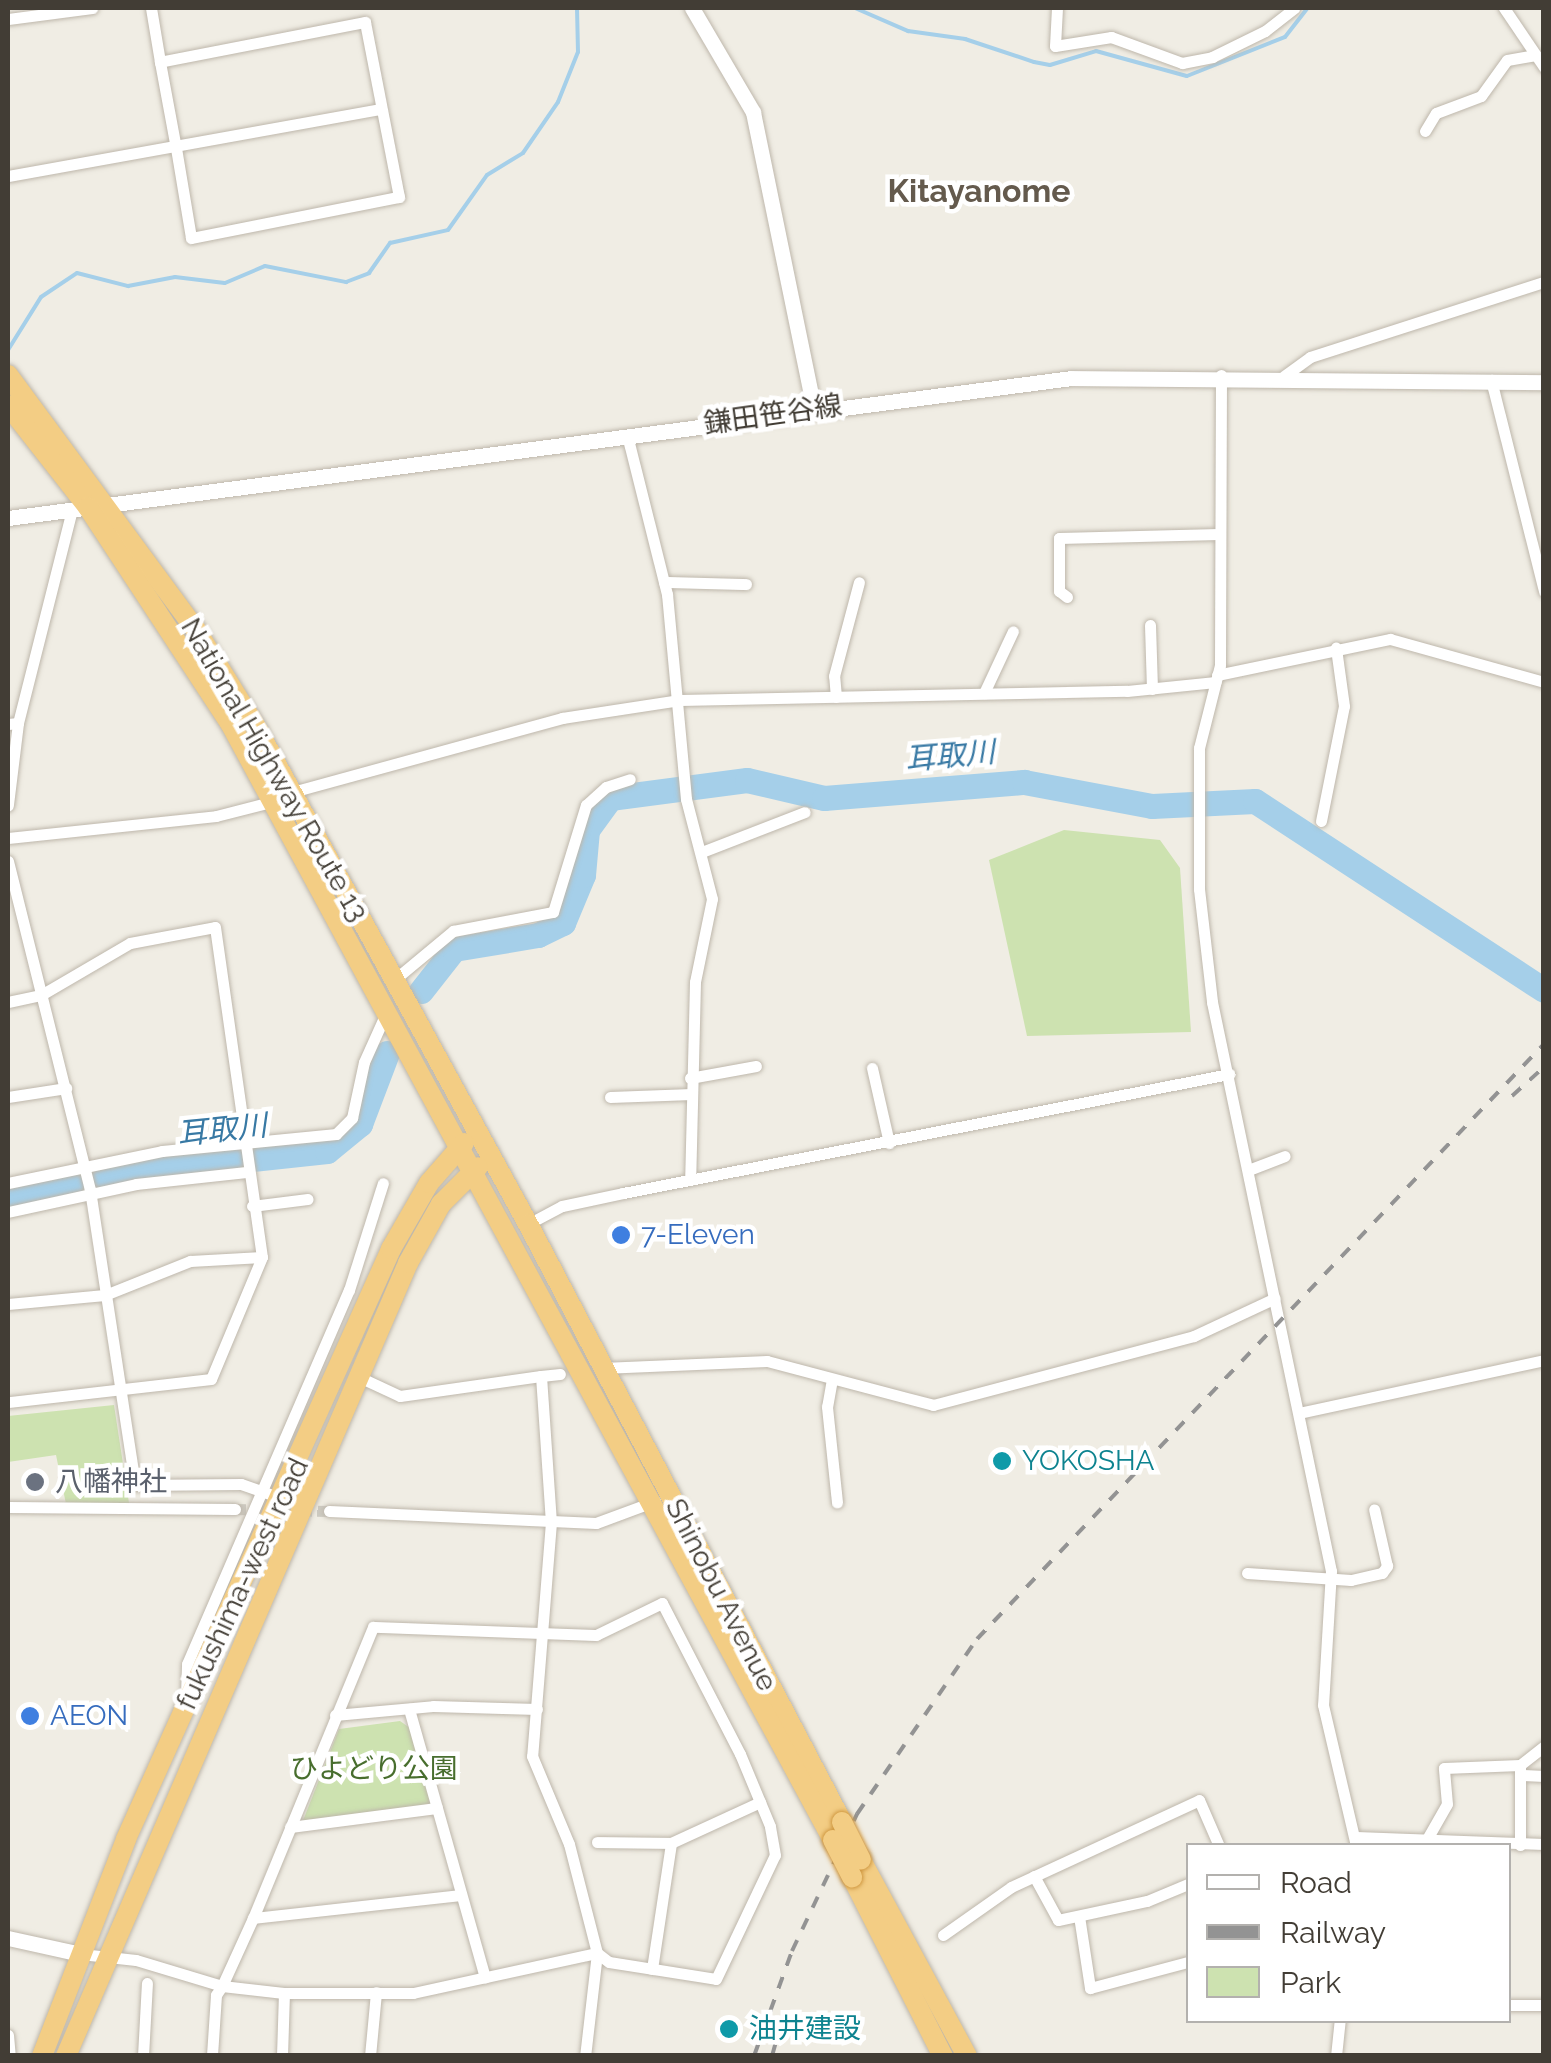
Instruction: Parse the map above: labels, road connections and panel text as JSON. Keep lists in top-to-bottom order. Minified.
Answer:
{"streets":{"highway":["National Highway Route 13","fukushima-west road","Shinobu Avenue"],"street":["鎌田笹谷線"]},"crossings":[["鎌田笹谷線","National Highway Route 13"],["National Highway Route 13","fukushima-west road"],["National Highway Route 13","Shinobu Avenue"],["fukushima-west road","Shinobu Avenue"]],"districts":["Kitayanome"],"water":["耳取川"],"parks":["ひよどり公園"],"places":["7-Eleven","YOKOSHA","八幡神社","AEON","油井建設"],"legend":["Road","Railway","Park"]}
